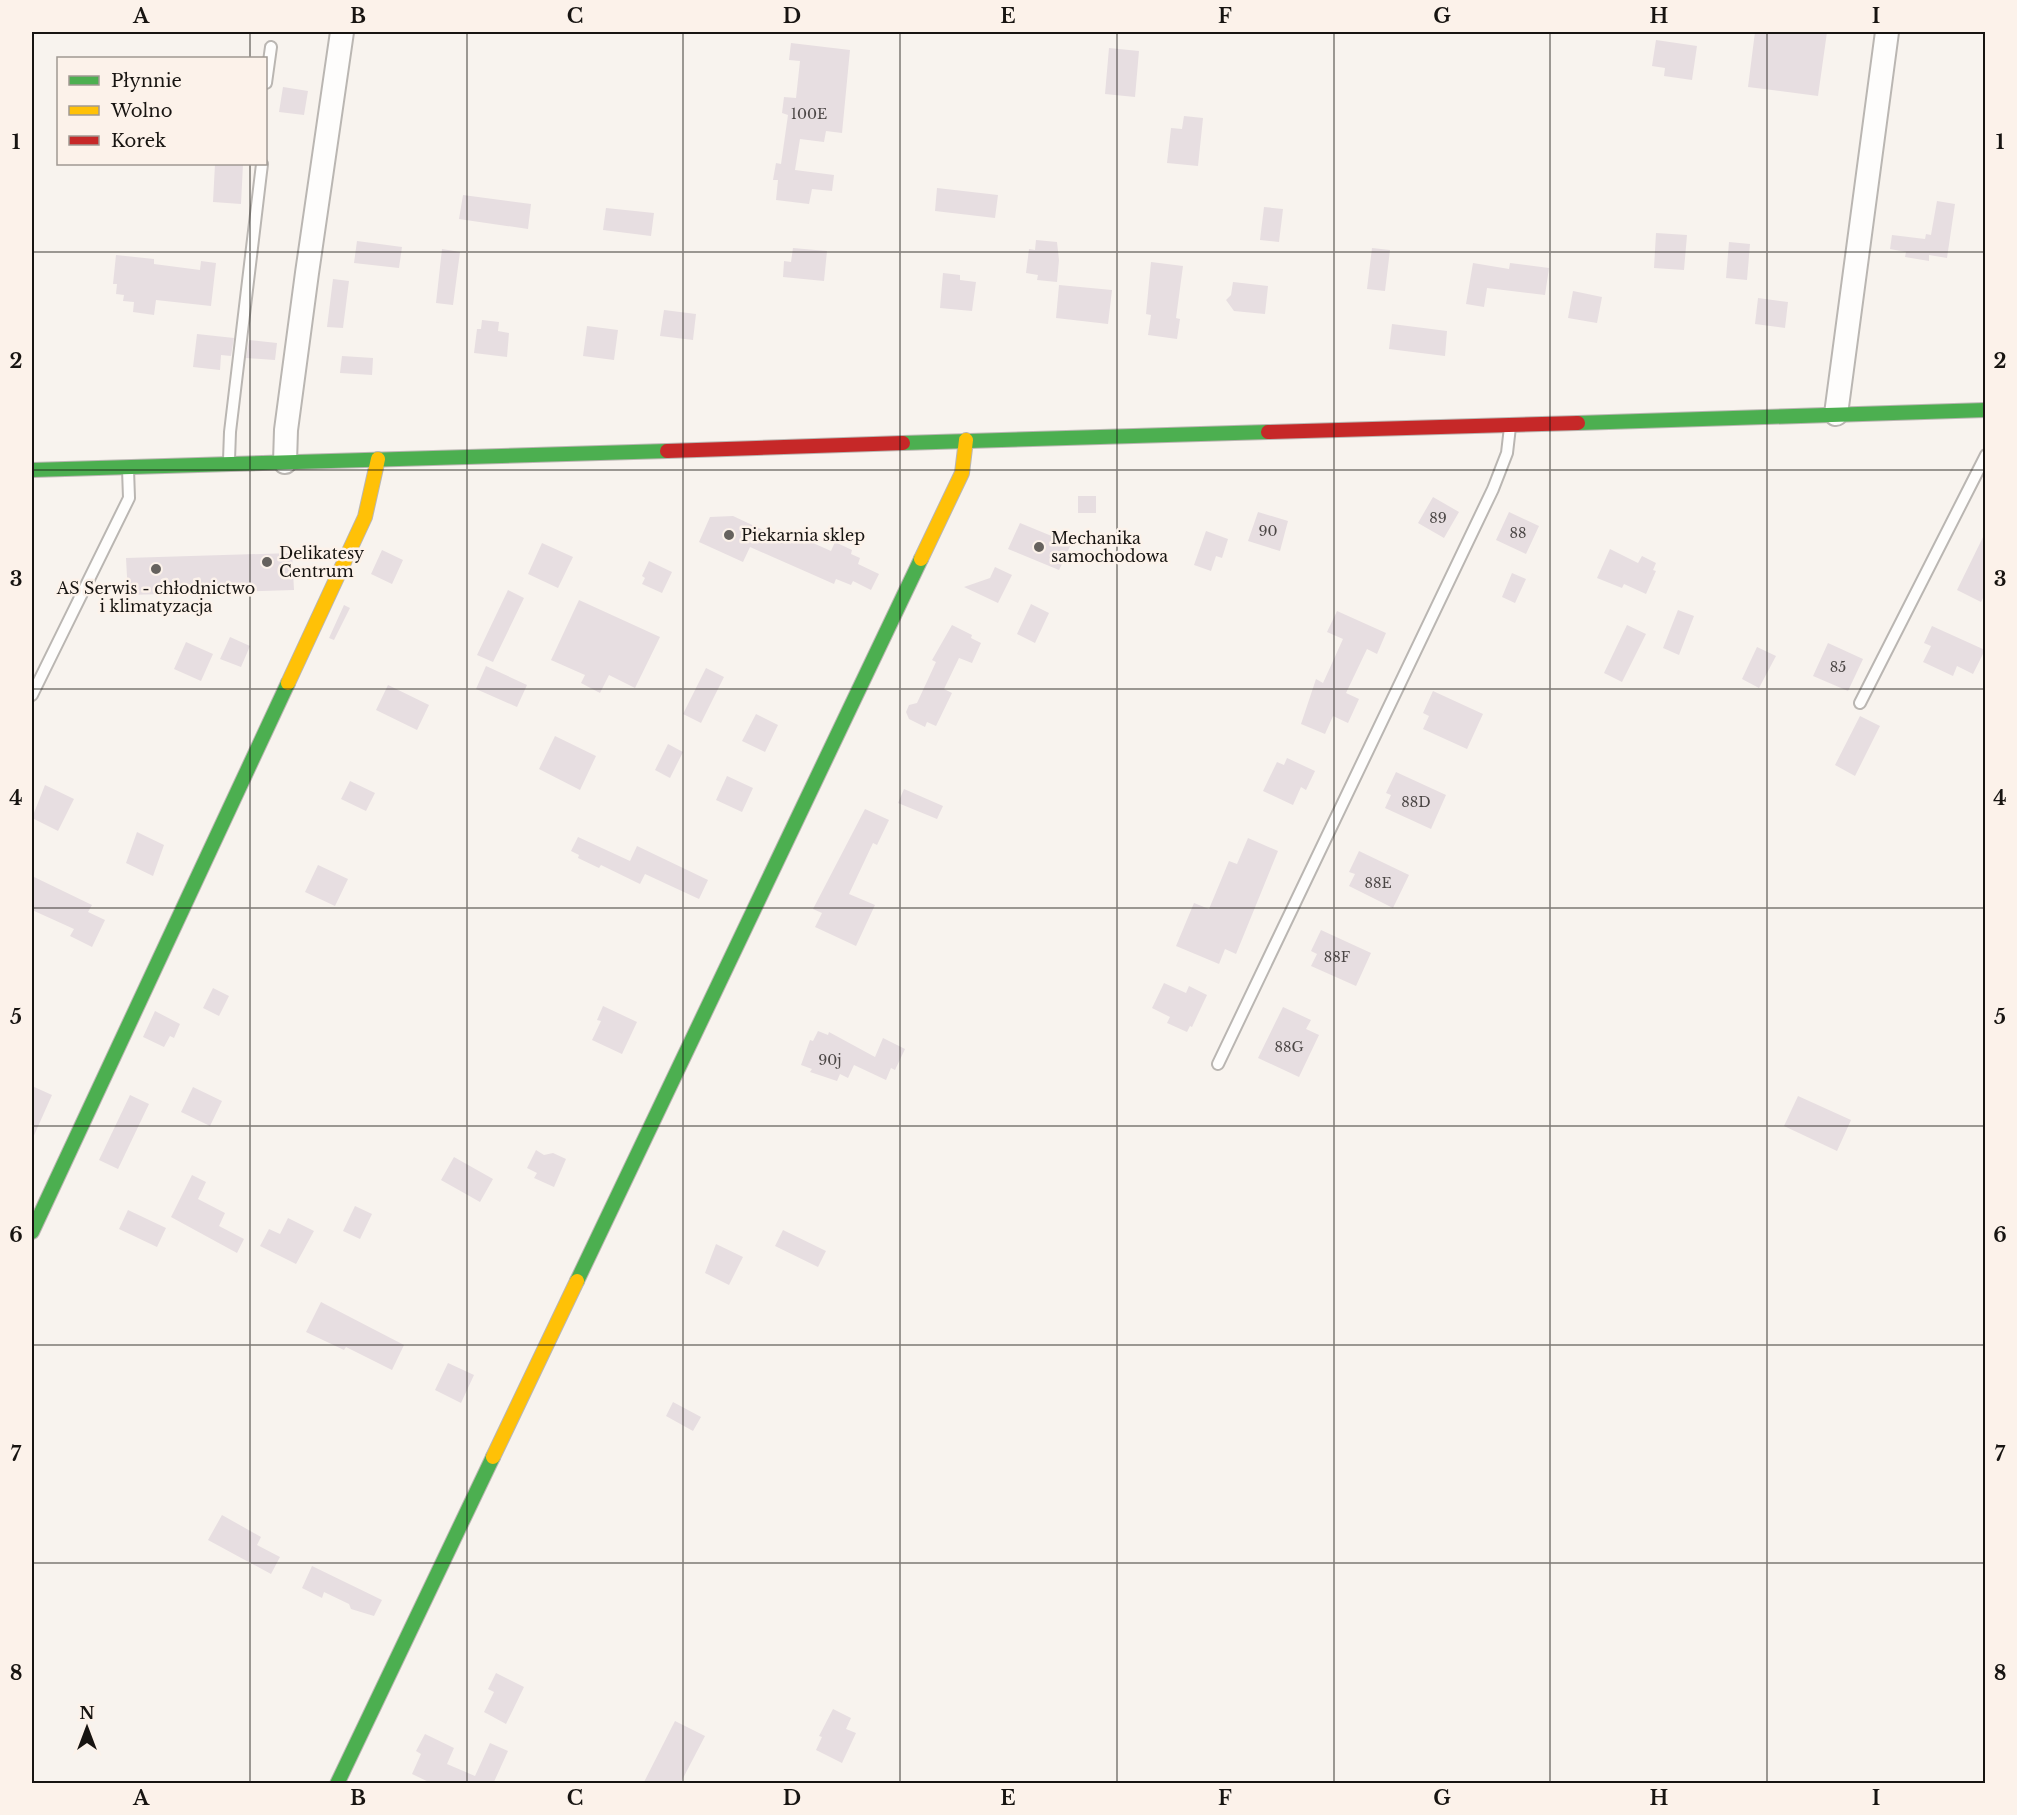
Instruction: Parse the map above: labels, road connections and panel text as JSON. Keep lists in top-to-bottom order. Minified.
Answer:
{"places":["Piekarnia sklep","Mechanika samochodowa","Delikatesy Centrum","AS Serwis - chłodnictwo i klimatyzacja"],"house_numbers":["100E","89","90","88","85","88D","88E","88F","88G","90j"],"legend":["Płynnie","Wolno","Korek"],"north":"top","grid":{"columns":["A","B","C","D","E","F","G","H","I"],"rows":["1","2","3","4","5","6","7","8"]}}
